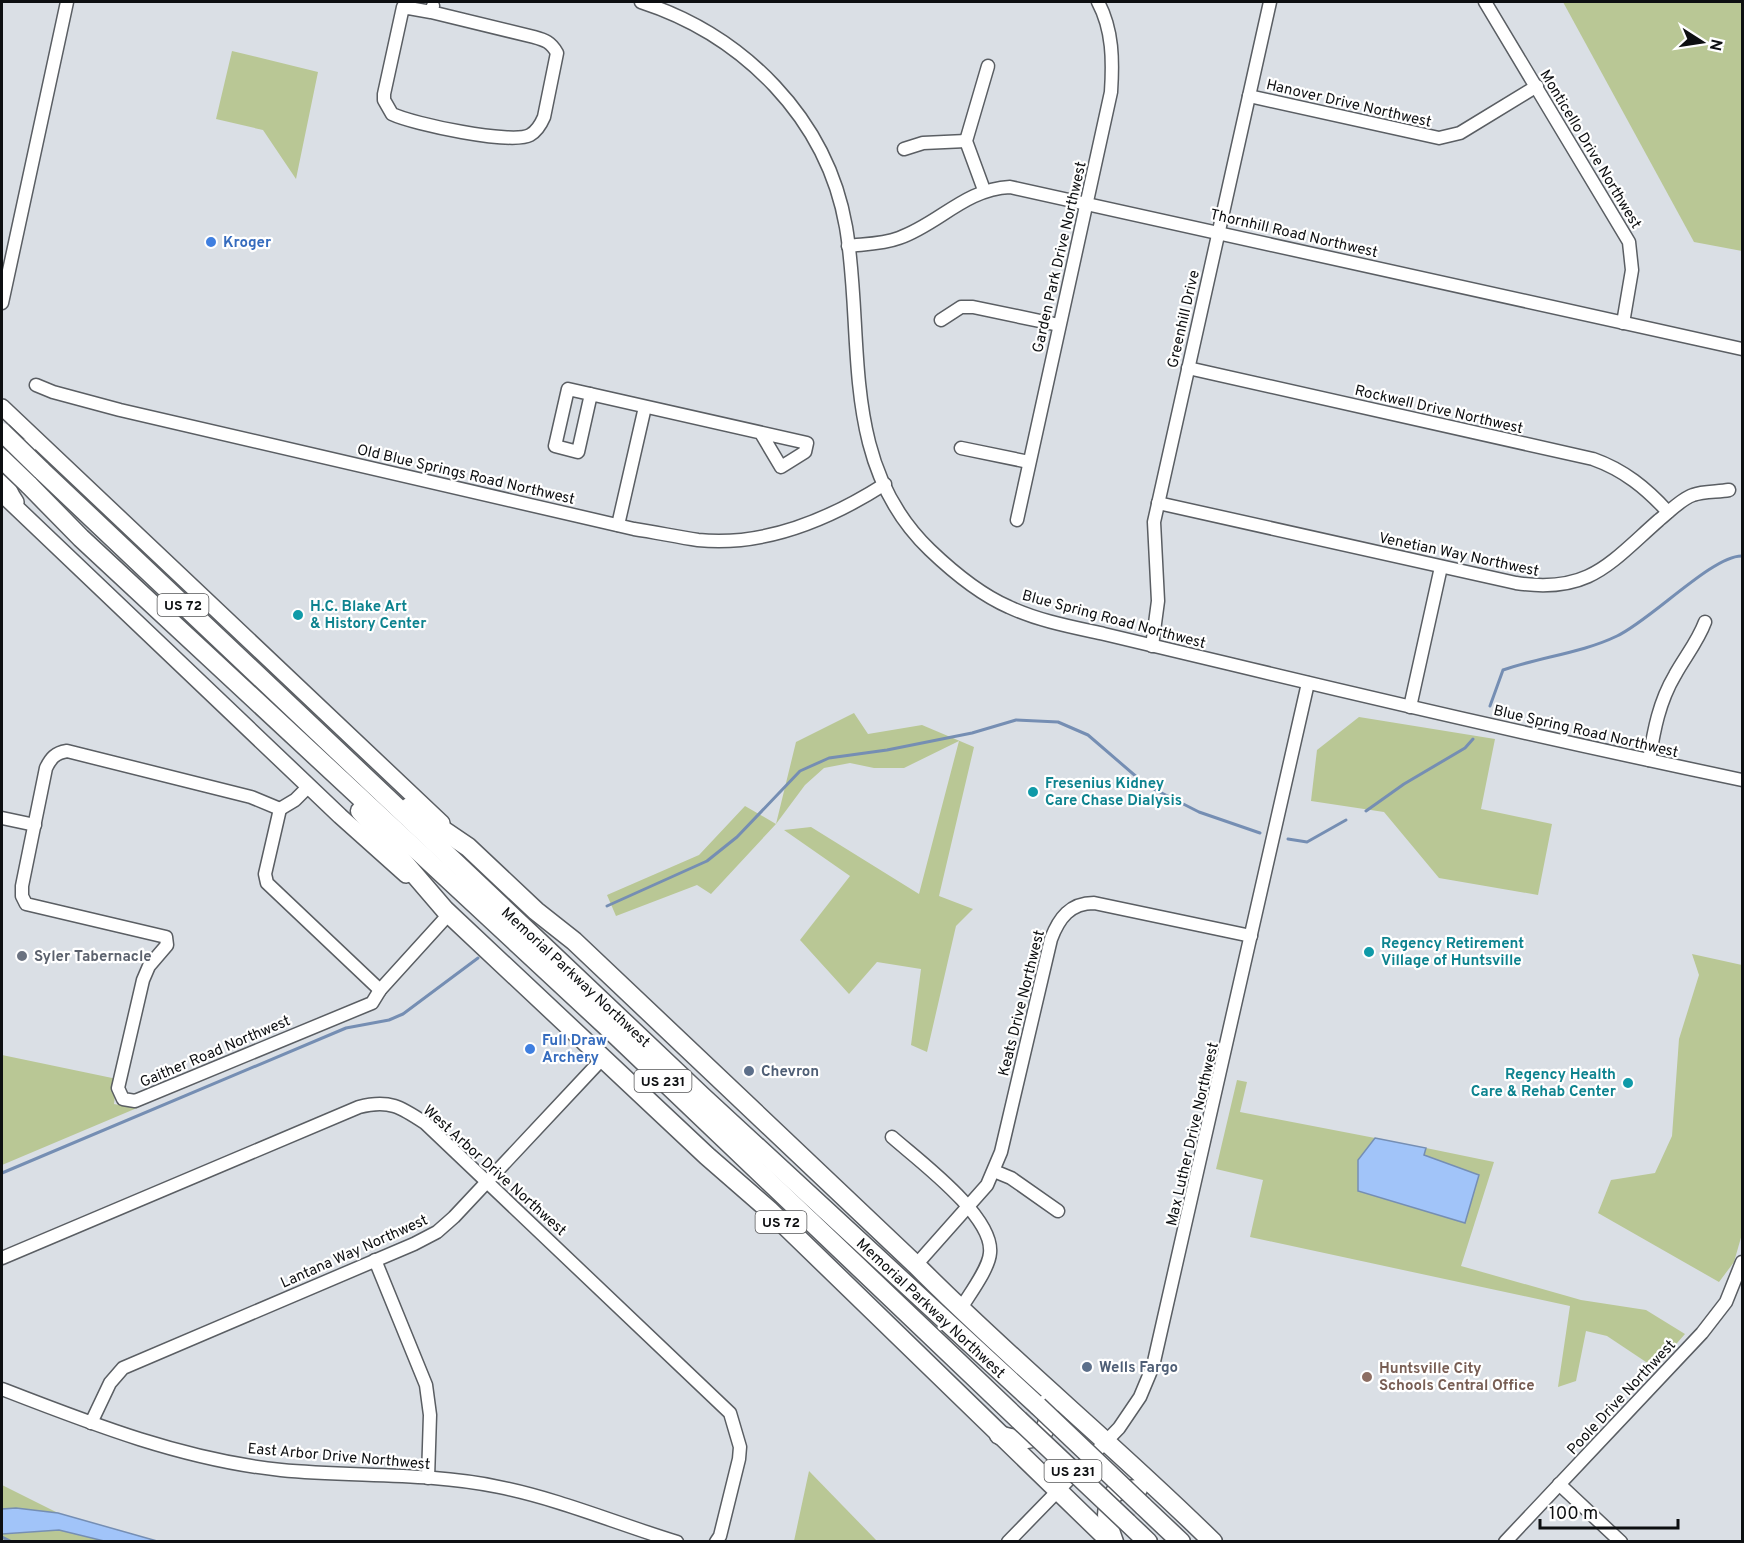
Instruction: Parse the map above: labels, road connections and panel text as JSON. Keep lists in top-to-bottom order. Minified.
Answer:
{"streets":{"highway":["US 72","Memorial Parkway Northwest","US 231"],"street":["Hanover Drive Northwest","Monticello Drive Northwest","Thornhill Road Northwest","Garden Park Drive Northwest","Greenhill Drive","Rockwell Drive Northwest","Old Blue Springs Road Northwest","Venetian Way Northwest","Blue Spring Road Northwest","Keats Drive Northwest","Gaither Road Northwest","Max Luther Drive Northwest","West Arbor Drive Northwest","Lantana Way Northwest","Poole Drive Northwest","East Arbor Drive Northwest"]},"crossings":[["Hanover Drive Northwest","Monticello Drive Northwest"],["Hanover Drive Northwest","Greenhill Drive"],["Monticello Drive Northwest","Thornhill Road Northwest"],["Thornhill Road Northwest","Garden Park Drive Northwest"],["Thornhill Road Northwest","Greenhill Drive"],["Thornhill Road Northwest","Blue Spring Road Northwest"],["Greenhill Drive","Rockwell Drive Northwest"],["Greenhill Drive","Venetian Way Northwest"],["Greenhill Drive","Blue Spring Road Northwest"],["Rockwell Drive Northwest","Venetian Way Northwest"],["Old Blue Springs Road Northwest","Blue Spring Road Northwest"],["US 72","Memorial Parkway Northwest"],["US 72","Keats Drive Northwest"],["US 72","Gaither Road Northwest"],["US 72","Max Luther Drive Northwest"],["US 72","Lantana Way Northwest"],["Blue Spring Road Northwest","Max Luther Drive Northwest"],["Keats Drive Northwest","Max Luther Drive Northwest"],["West Arbor Drive Northwest","Lantana Way Northwest"],["Lantana Way Northwest","East Arbor Drive Northwest"]],"places":["Kroger","H.C. Blake Art & History Center","Fresenius Kidney Care Chase Dialysis","Regency Retirement Village of Huntsville","Syler Tabernacle","Full Draw Archery","Chevron","Regency Health Care & Rehab Center","Wells Fargo","Huntsville City Schools Central Office"],"scale_bar":"100 m","north":"right"}
